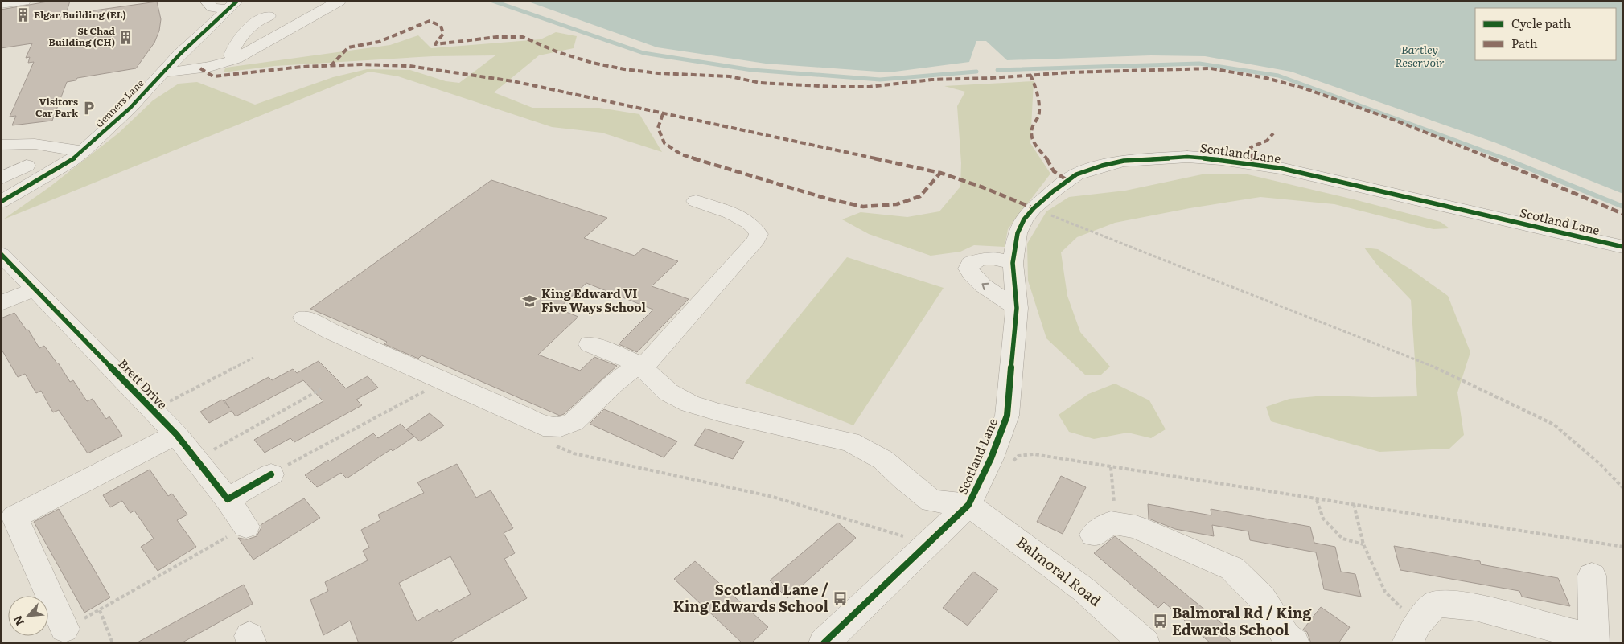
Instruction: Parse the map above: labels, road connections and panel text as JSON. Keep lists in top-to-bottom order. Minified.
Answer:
{"streets":{"street":["Genners Lane","Scotland Lane","Brett Drive","Balmoral Road"]},"crossings":[["Scotland Lane","Balmoral Road"]],"water":["Bartley Reservoir"],"places":{"building":["Elgar Building (EL)","St Chad Building (CH)"],"parking":["Visitors Car Park"],"school or university":["King Edward VI Five Ways School"],"bus stop":["Scotland Lane / King Edwards School","Balmoral Rd / King Edwards School"]},"legend":["Cycle path","Path"],"north":"bottom left"}
